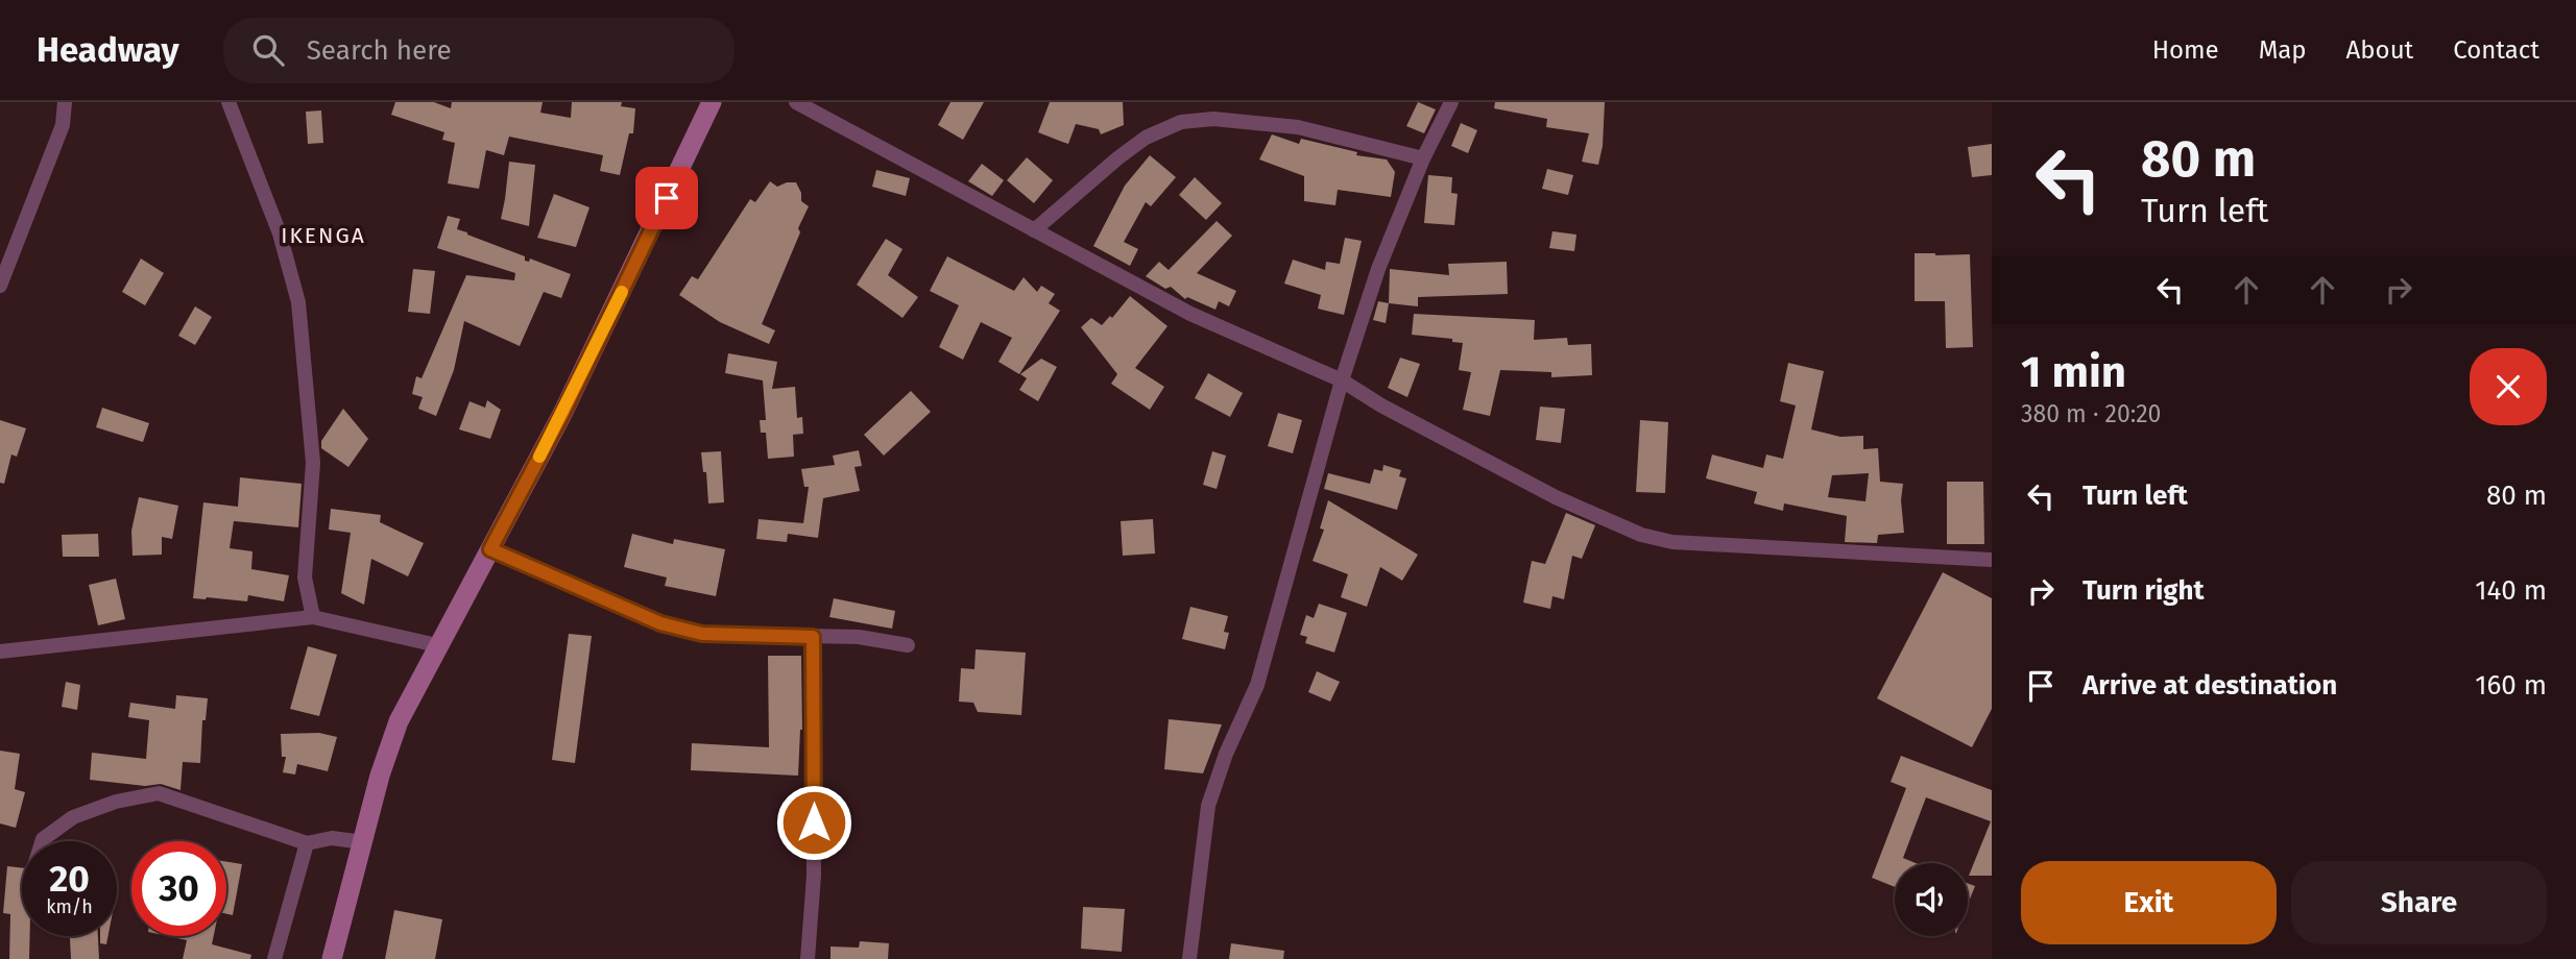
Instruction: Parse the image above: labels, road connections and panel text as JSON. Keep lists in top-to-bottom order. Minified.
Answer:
{"districts":["IKENGA"],"page":{"header":"Headway","search":"Search here","nav":["Home","Map","About","Contact"],"turn":["80 m","Turn left"],"heading":["1 min","380 m · 20:20"],"list":[{"name":"Turn left","value":"80 m"},{"name":"Turn right","value":"140 m"},{"name":"Arrive at destination","value":"160 m"}],"speed":"20 km/h","limit":"30","buttons":["Exit","Share"]}}
